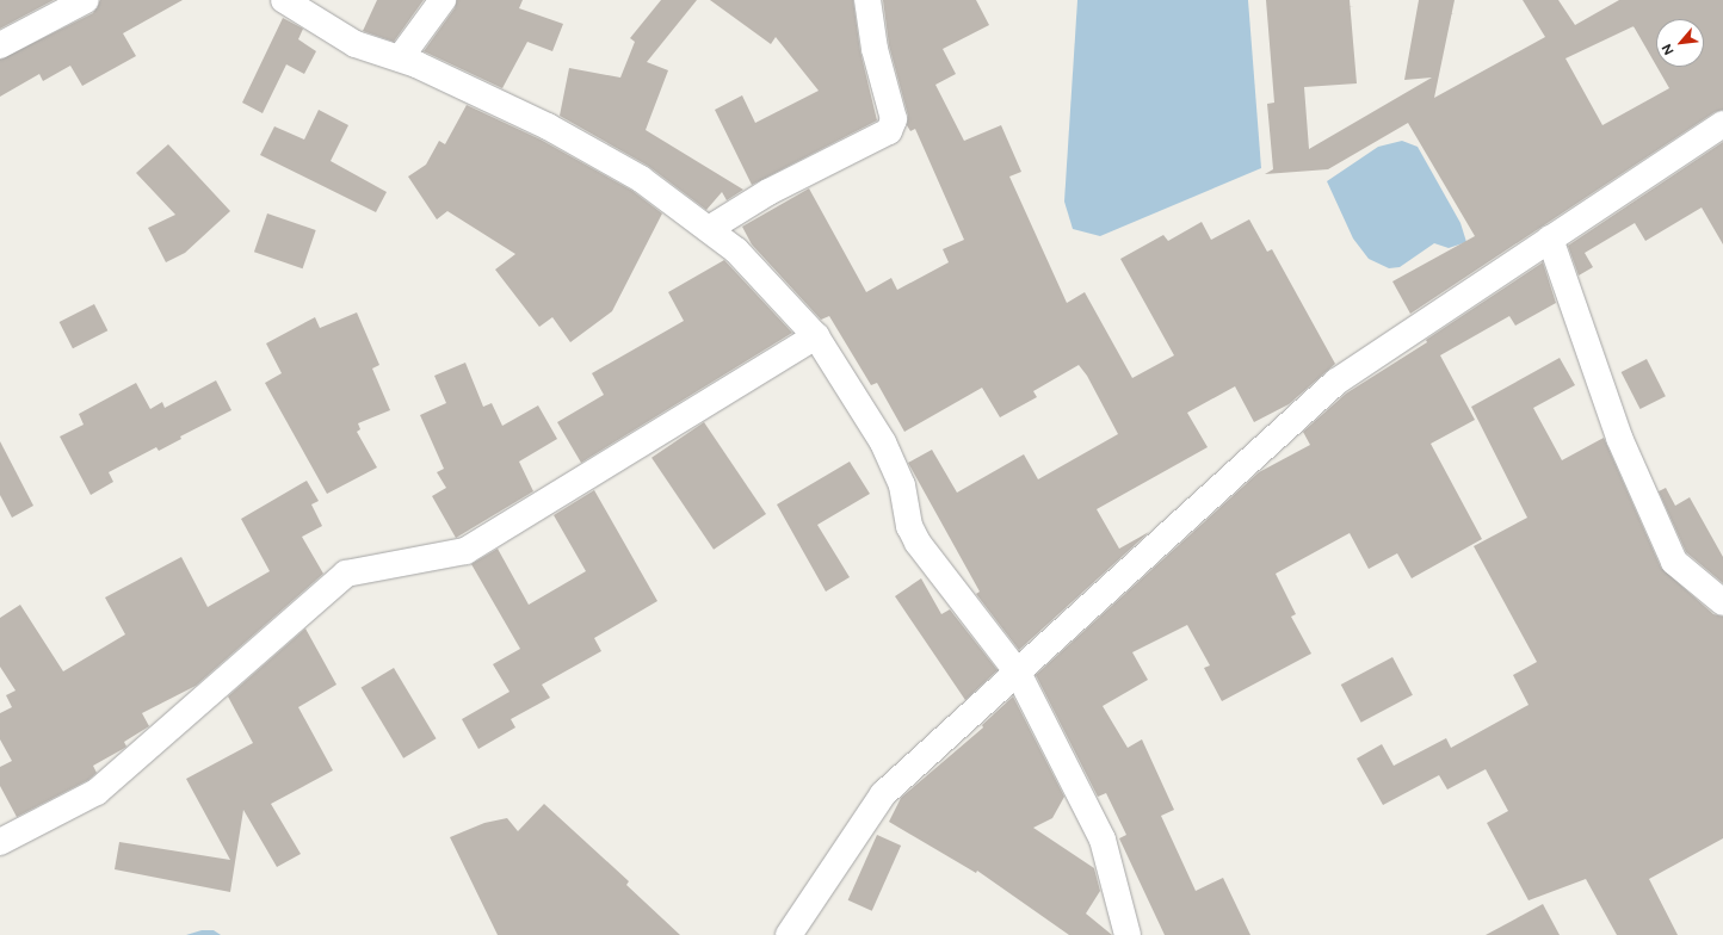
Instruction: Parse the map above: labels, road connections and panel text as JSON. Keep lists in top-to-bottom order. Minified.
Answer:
{"north":"bottom left"}
